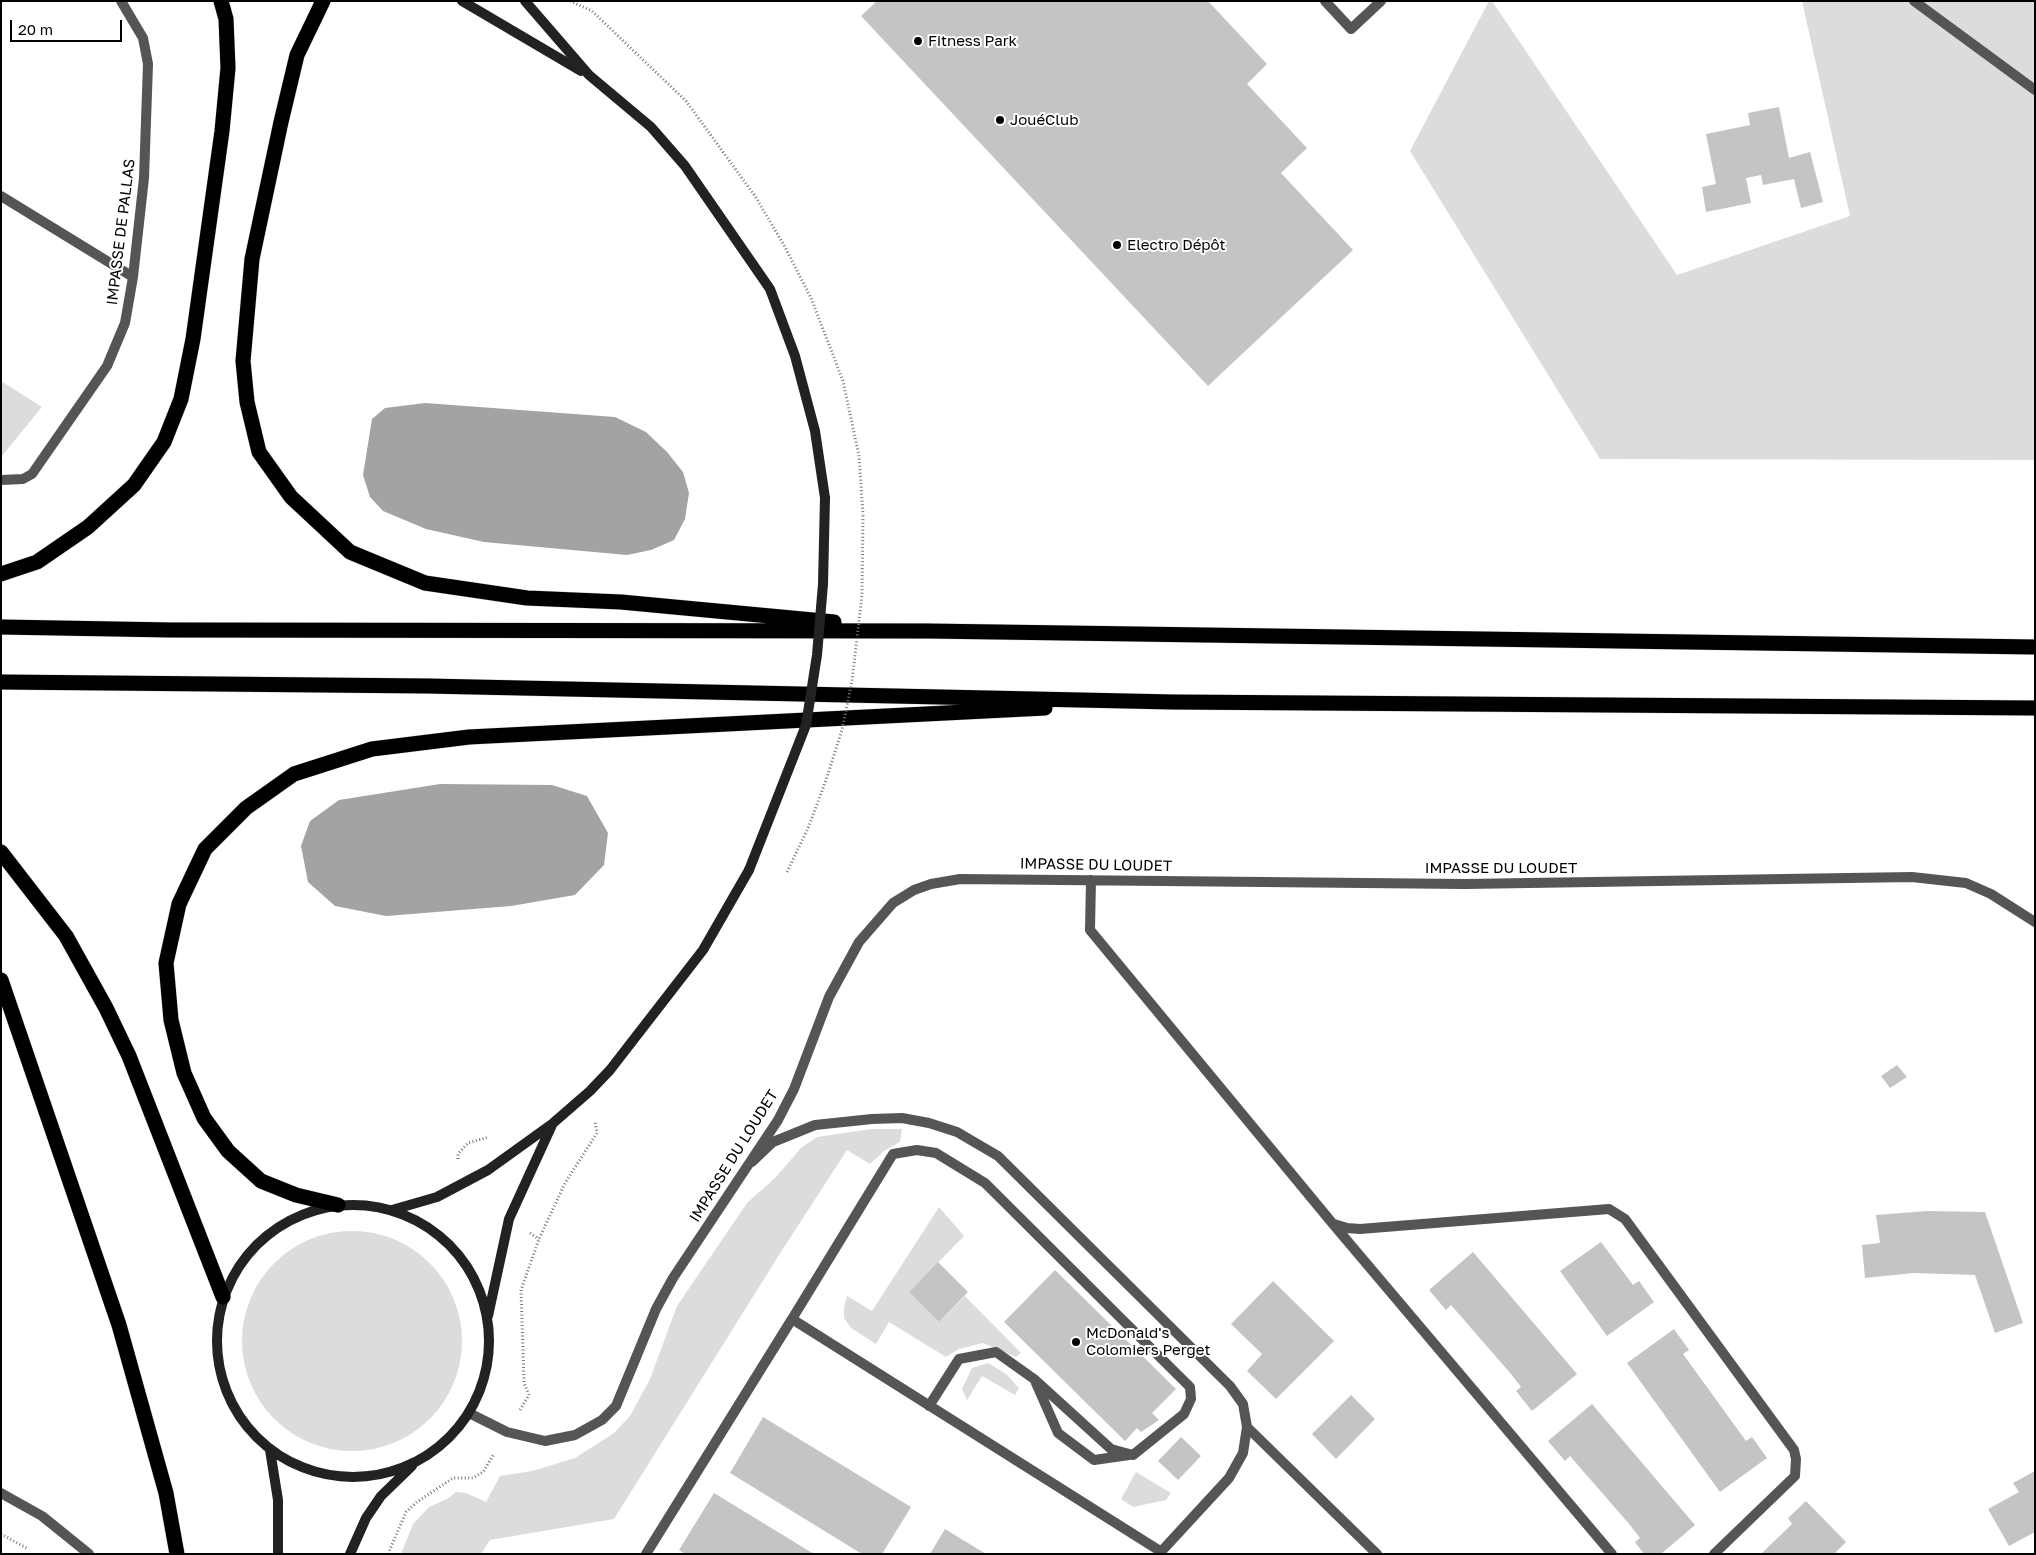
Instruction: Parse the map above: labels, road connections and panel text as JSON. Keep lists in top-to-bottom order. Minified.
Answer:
{"streets":{"street":["IMPASSE DE PALLAS","IMPASSE DU LOUDET"]},"places":["Fitness Park","JouéClub","Electro Dépôt","McDonald's Colomiers Perget"],"scale_bar":"20 m"}
